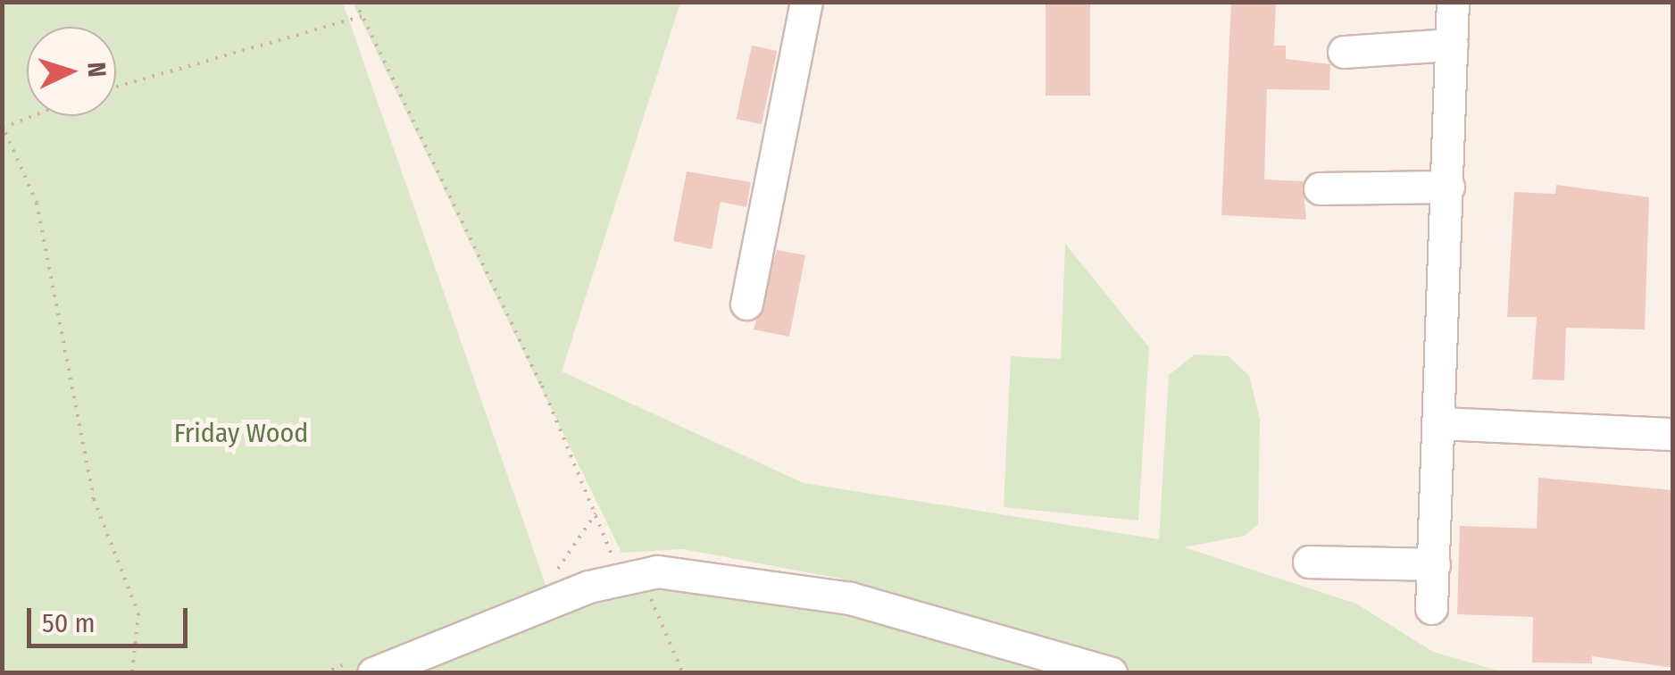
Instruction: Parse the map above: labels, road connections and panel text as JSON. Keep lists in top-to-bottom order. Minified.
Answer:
{"parks":["Friday Wood"],"scale_bar":"50 m","north":"right"}
